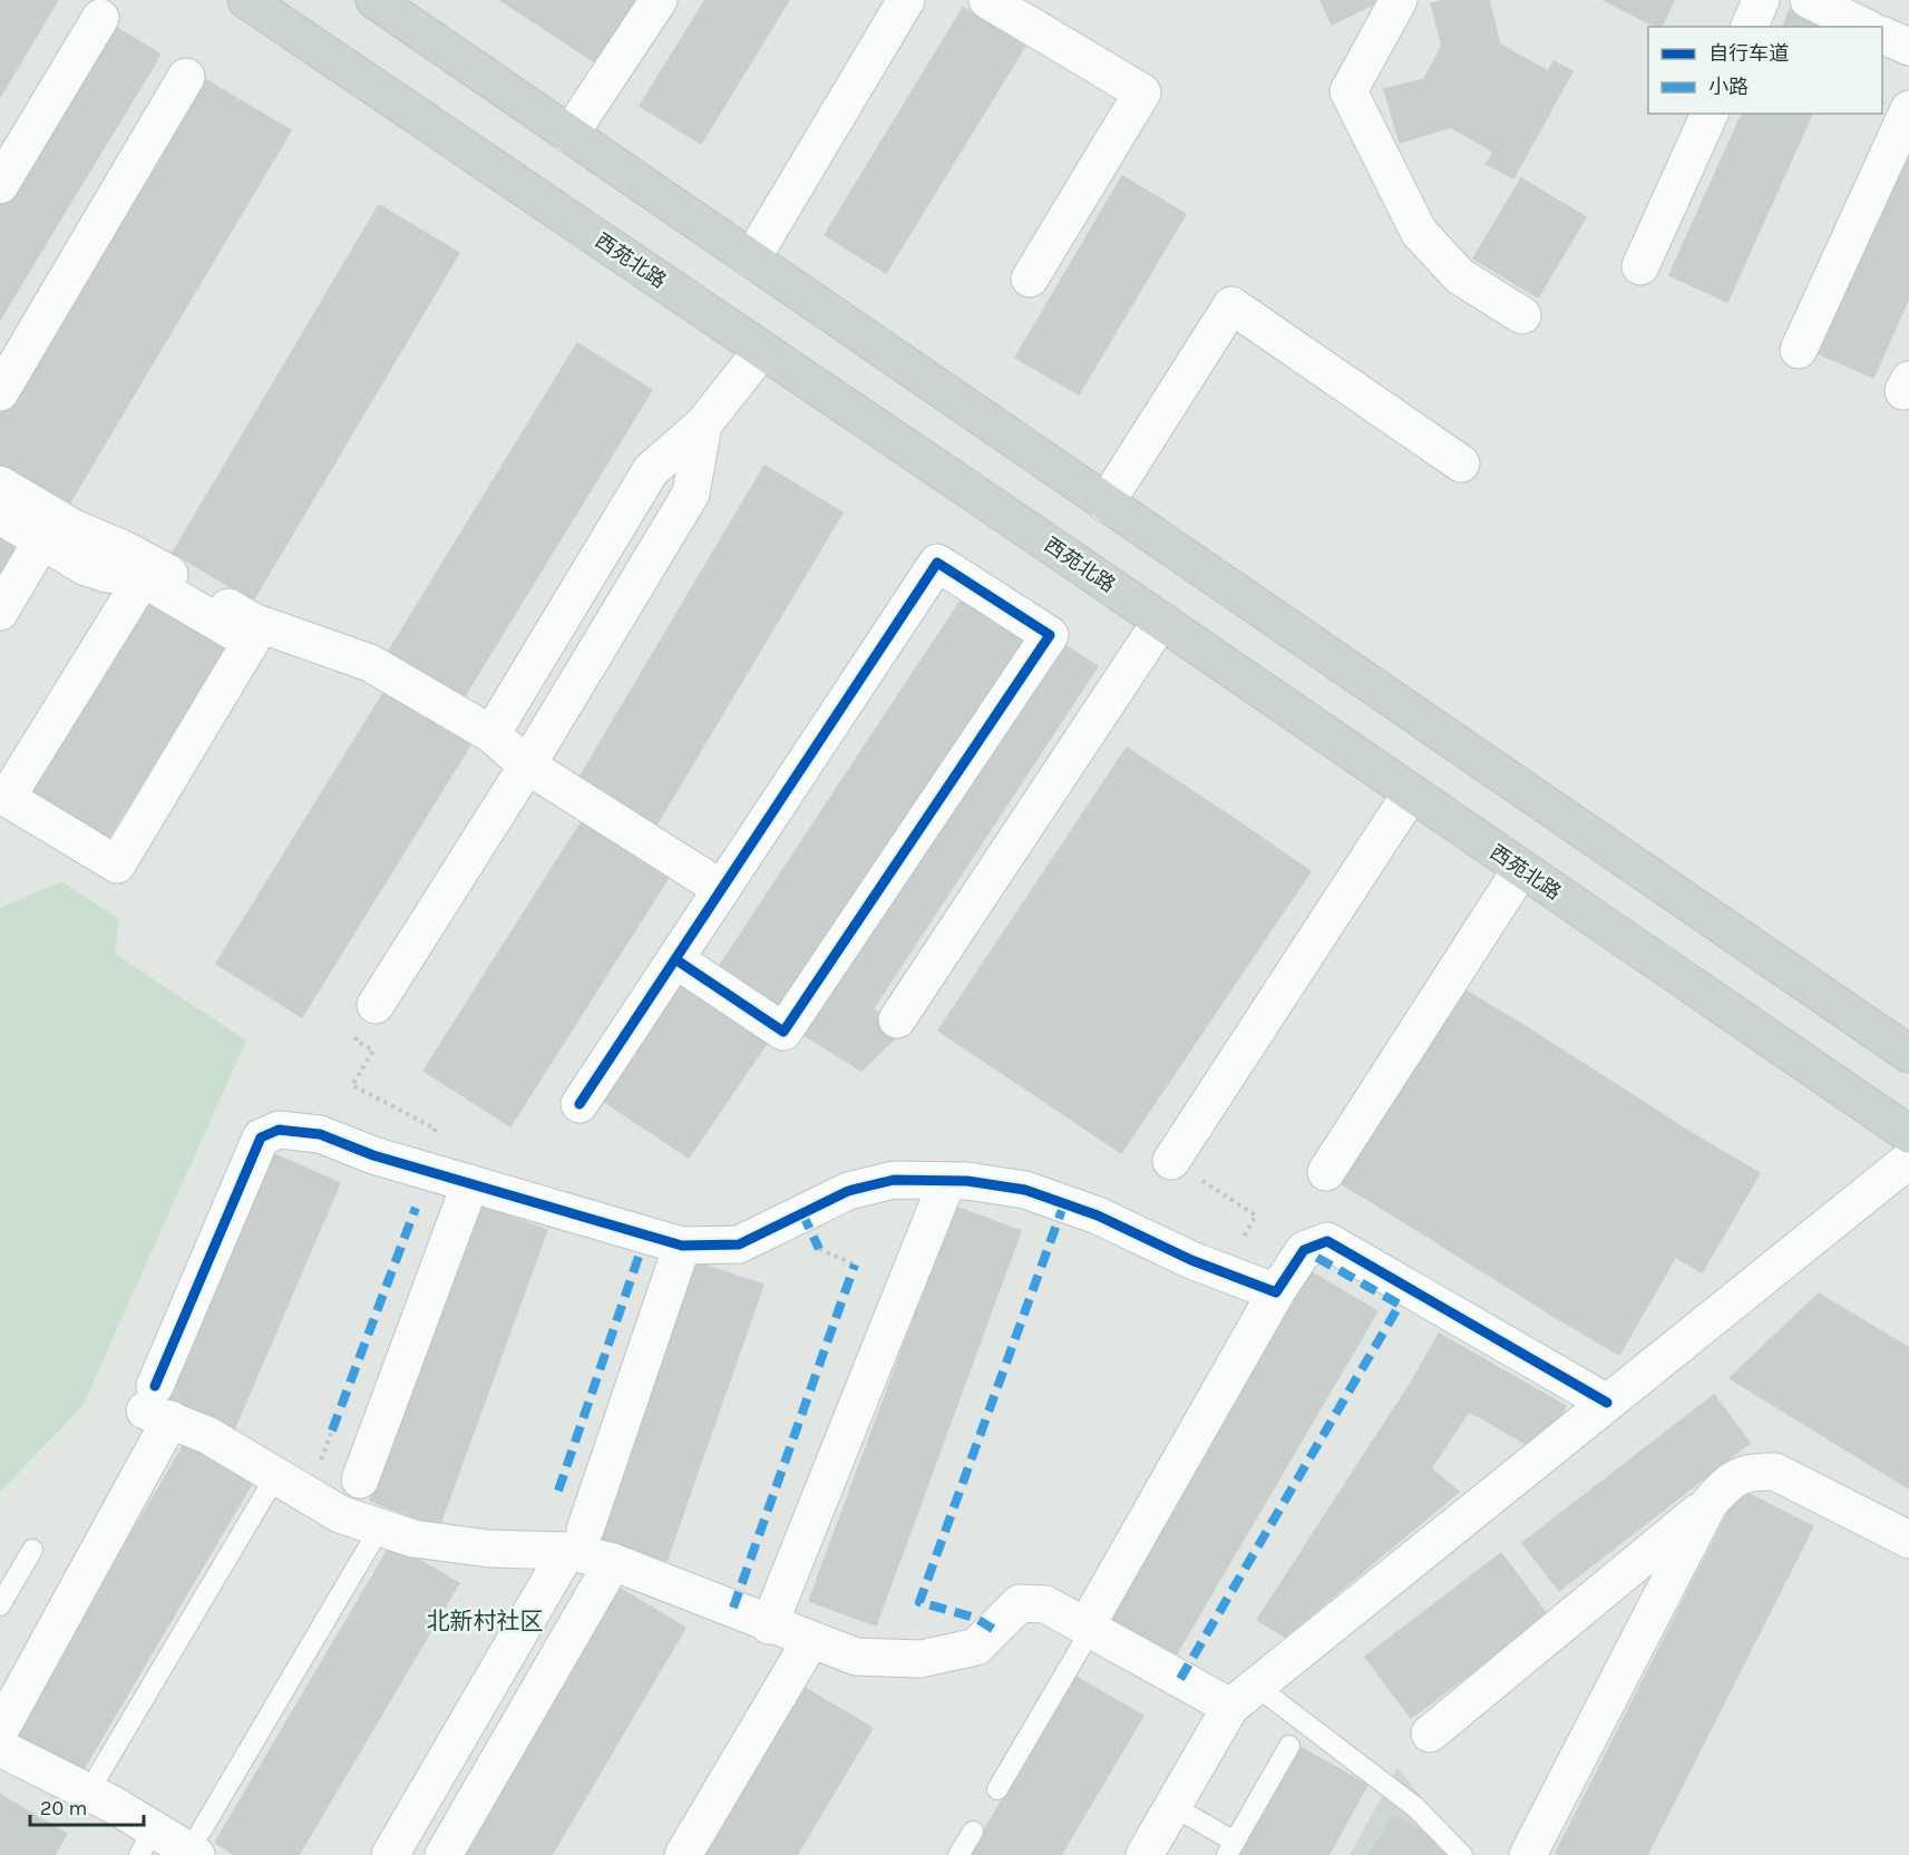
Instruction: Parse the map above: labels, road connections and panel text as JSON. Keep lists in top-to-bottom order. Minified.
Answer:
{"streets":{"main road":["西苑北路"]},"districts":["北新村社区"],"legend":["自行车道","小路"],"scale_bar":"20 m"}
